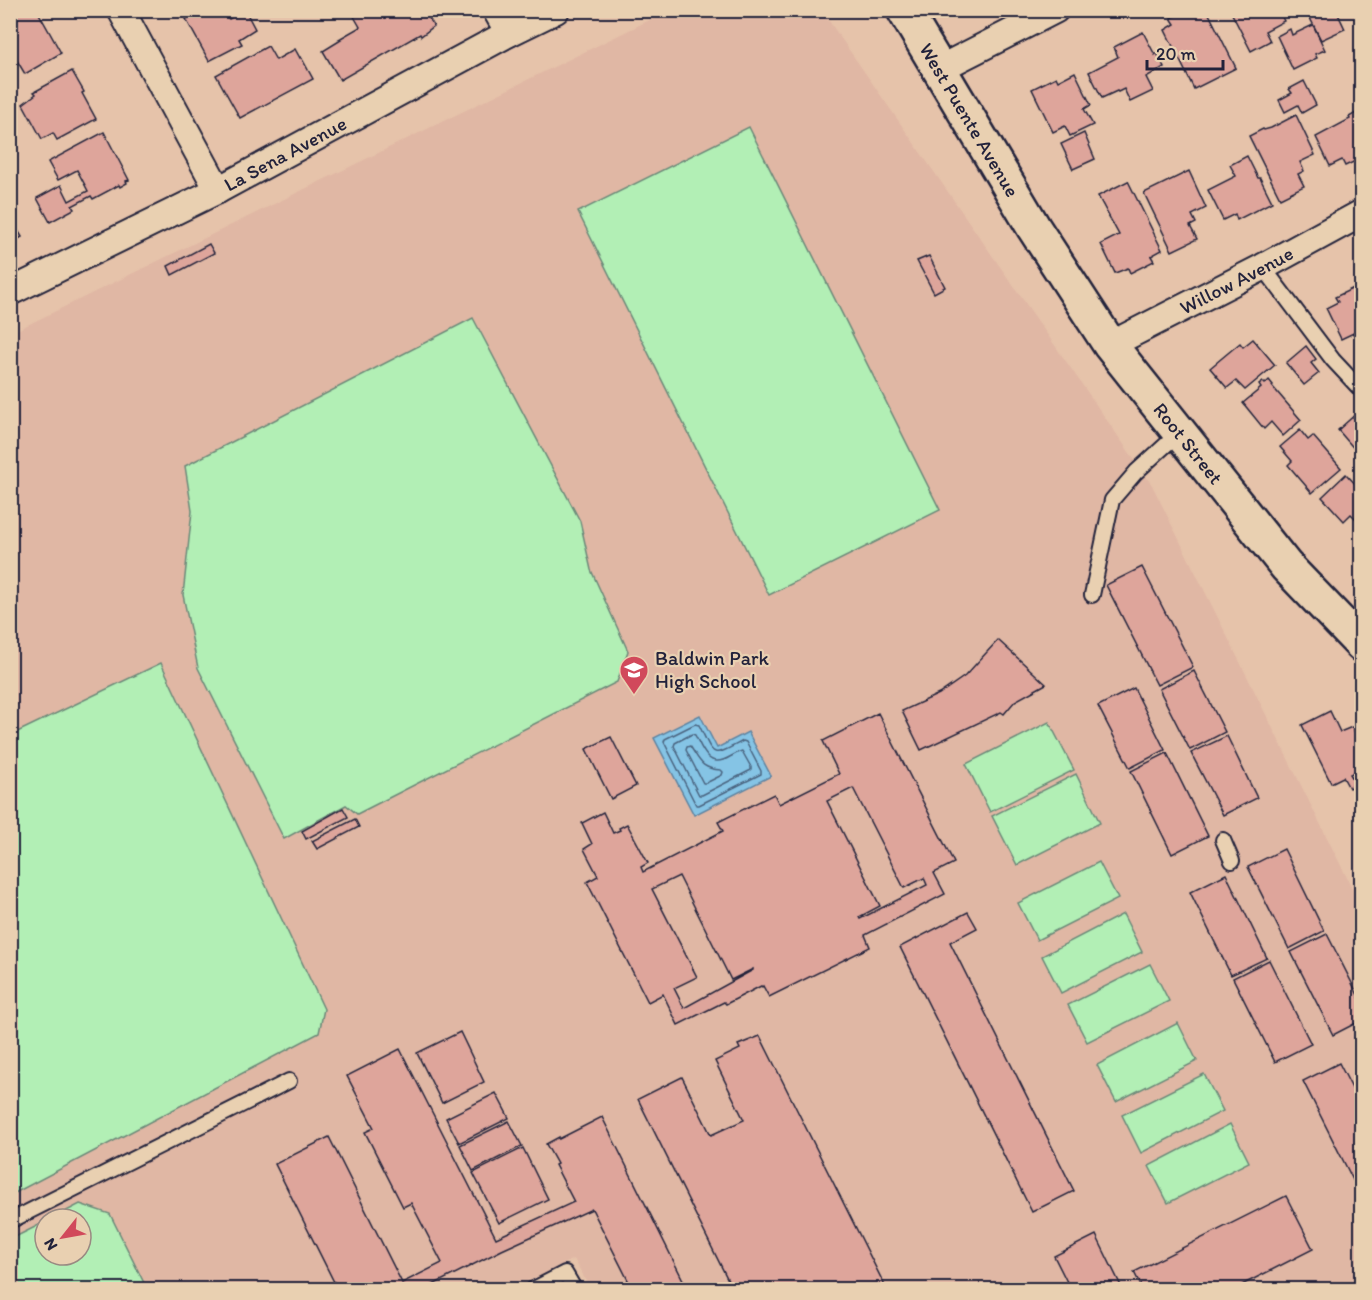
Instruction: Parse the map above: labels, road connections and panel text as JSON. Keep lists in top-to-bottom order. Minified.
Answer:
{"streets":{"main road":["West Puente Avenue","Root Street"],"street":["La Sena Avenue","Willow Avenue"]},"crossings":[["West Puente Avenue","Root Street"],["Willow Avenue","Root Street"]],"places":{"school or university":["Baldwin Park High School"]},"scale_bar":"20 m","north":"bottom left"}
